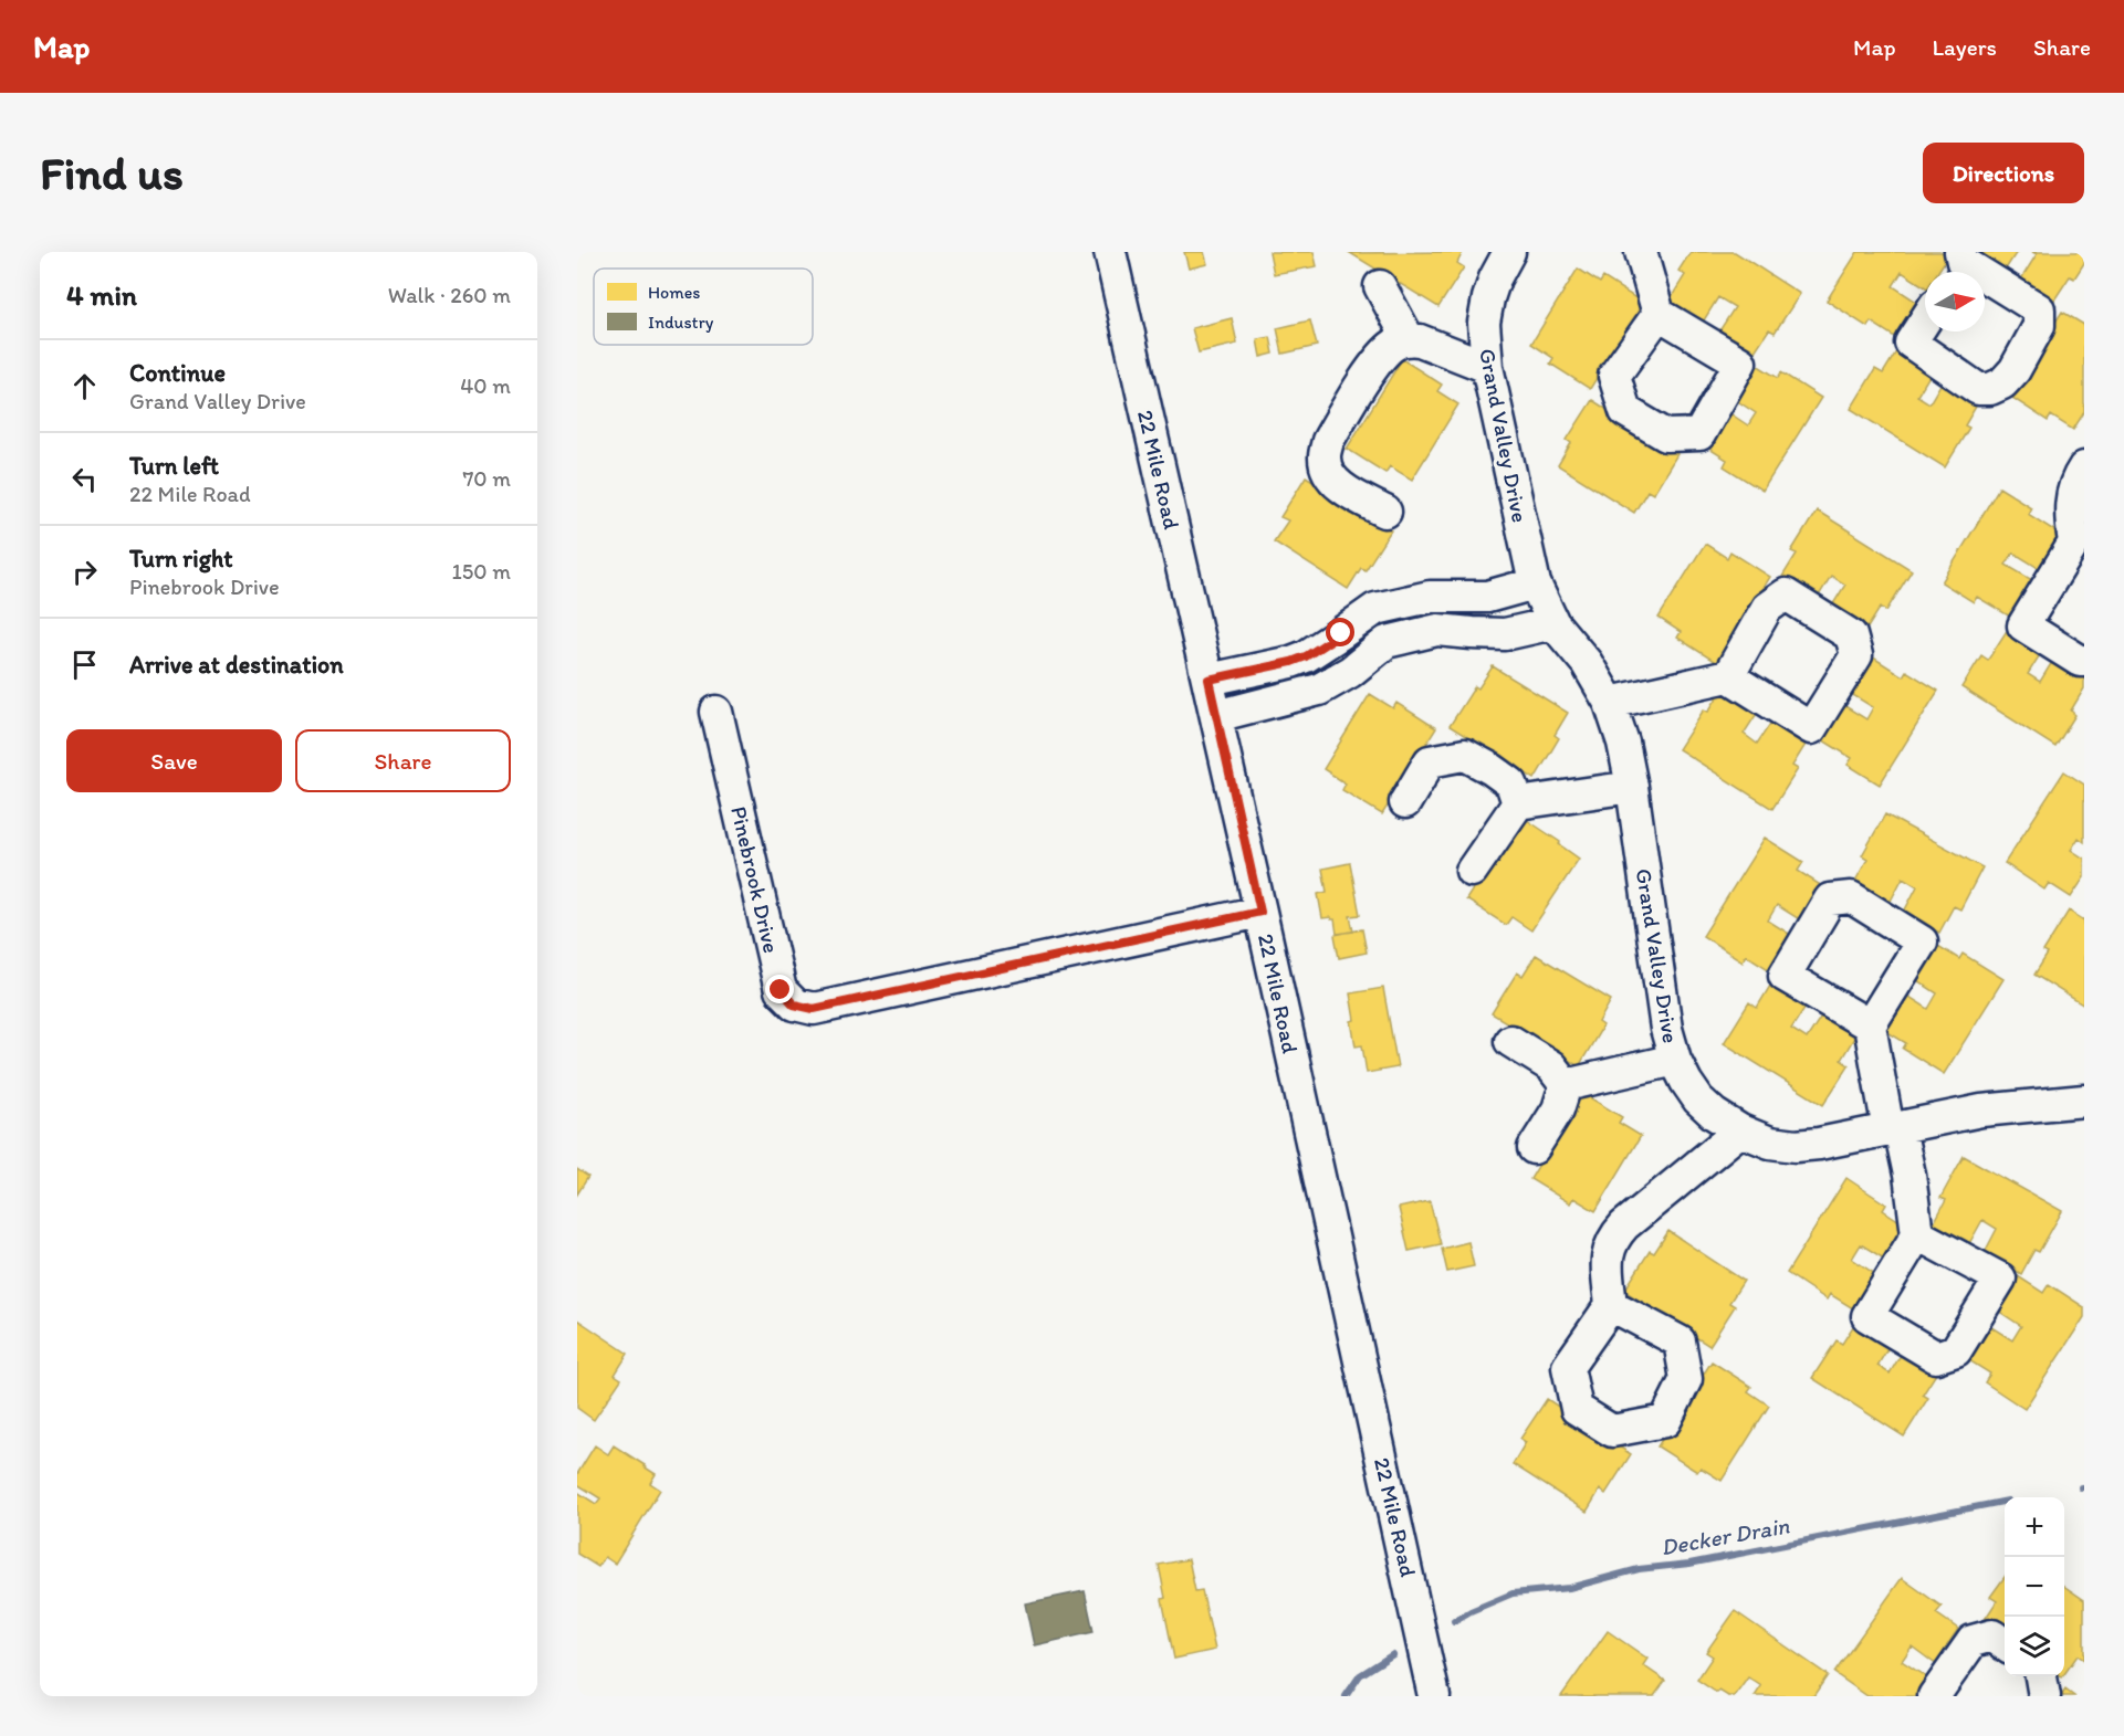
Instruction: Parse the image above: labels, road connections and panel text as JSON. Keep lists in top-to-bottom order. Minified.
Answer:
{"streets":{"street":["Grand Valley Drive","22 Mile Road","Pinebrook Drive"]},"crossings":[["22 Mile Road","Pinebrook Drive"]],"water":["Decker Drain"],"legend":["Homes","Industry"],"north":"right","page":{"header":"Map","nav":["Map","Layers","Share"],"buttons":["Directions",["Save","Share"]],"title":"Find us","heading":["4 min","Walk · 260 m"],"list":[["Continue","Grand Valley Drive","40 m"],["Turn left","22 Mile Road","70 m"],["Turn right","Pinebrook Drive","150 m"],"Arrive at destination"],"map_buttons":["+","−"]}}
